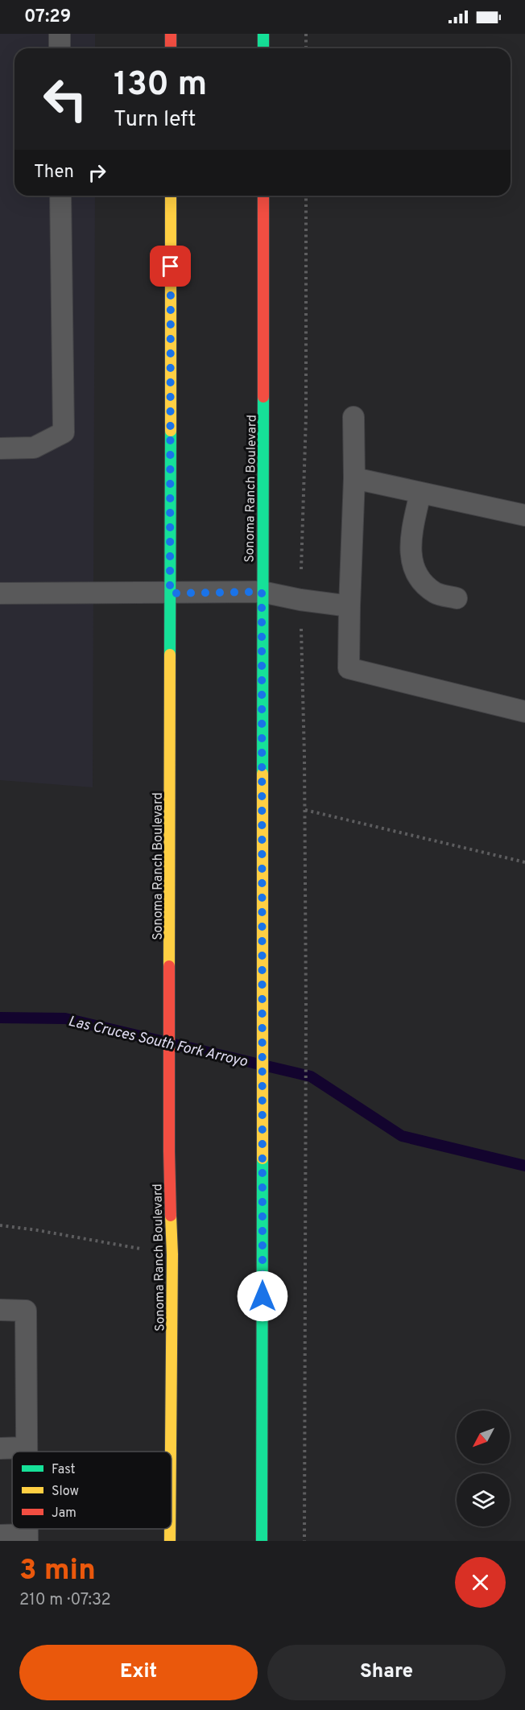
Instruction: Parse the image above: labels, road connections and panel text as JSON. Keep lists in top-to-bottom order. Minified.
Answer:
{"streets":{"main road":["Sonoma Ranch Boulevard"]},"water":["Las Cruces South Fork Arroyo"],"legend":["Fast","Slow","Jam"],"north":"bottom left","page":{"status":"07:29","turn":["130 m","Turn left"],"then":"Then","heading":["3 min","210 m · 07:32"],"buttons":["Exit","Share"]}}
